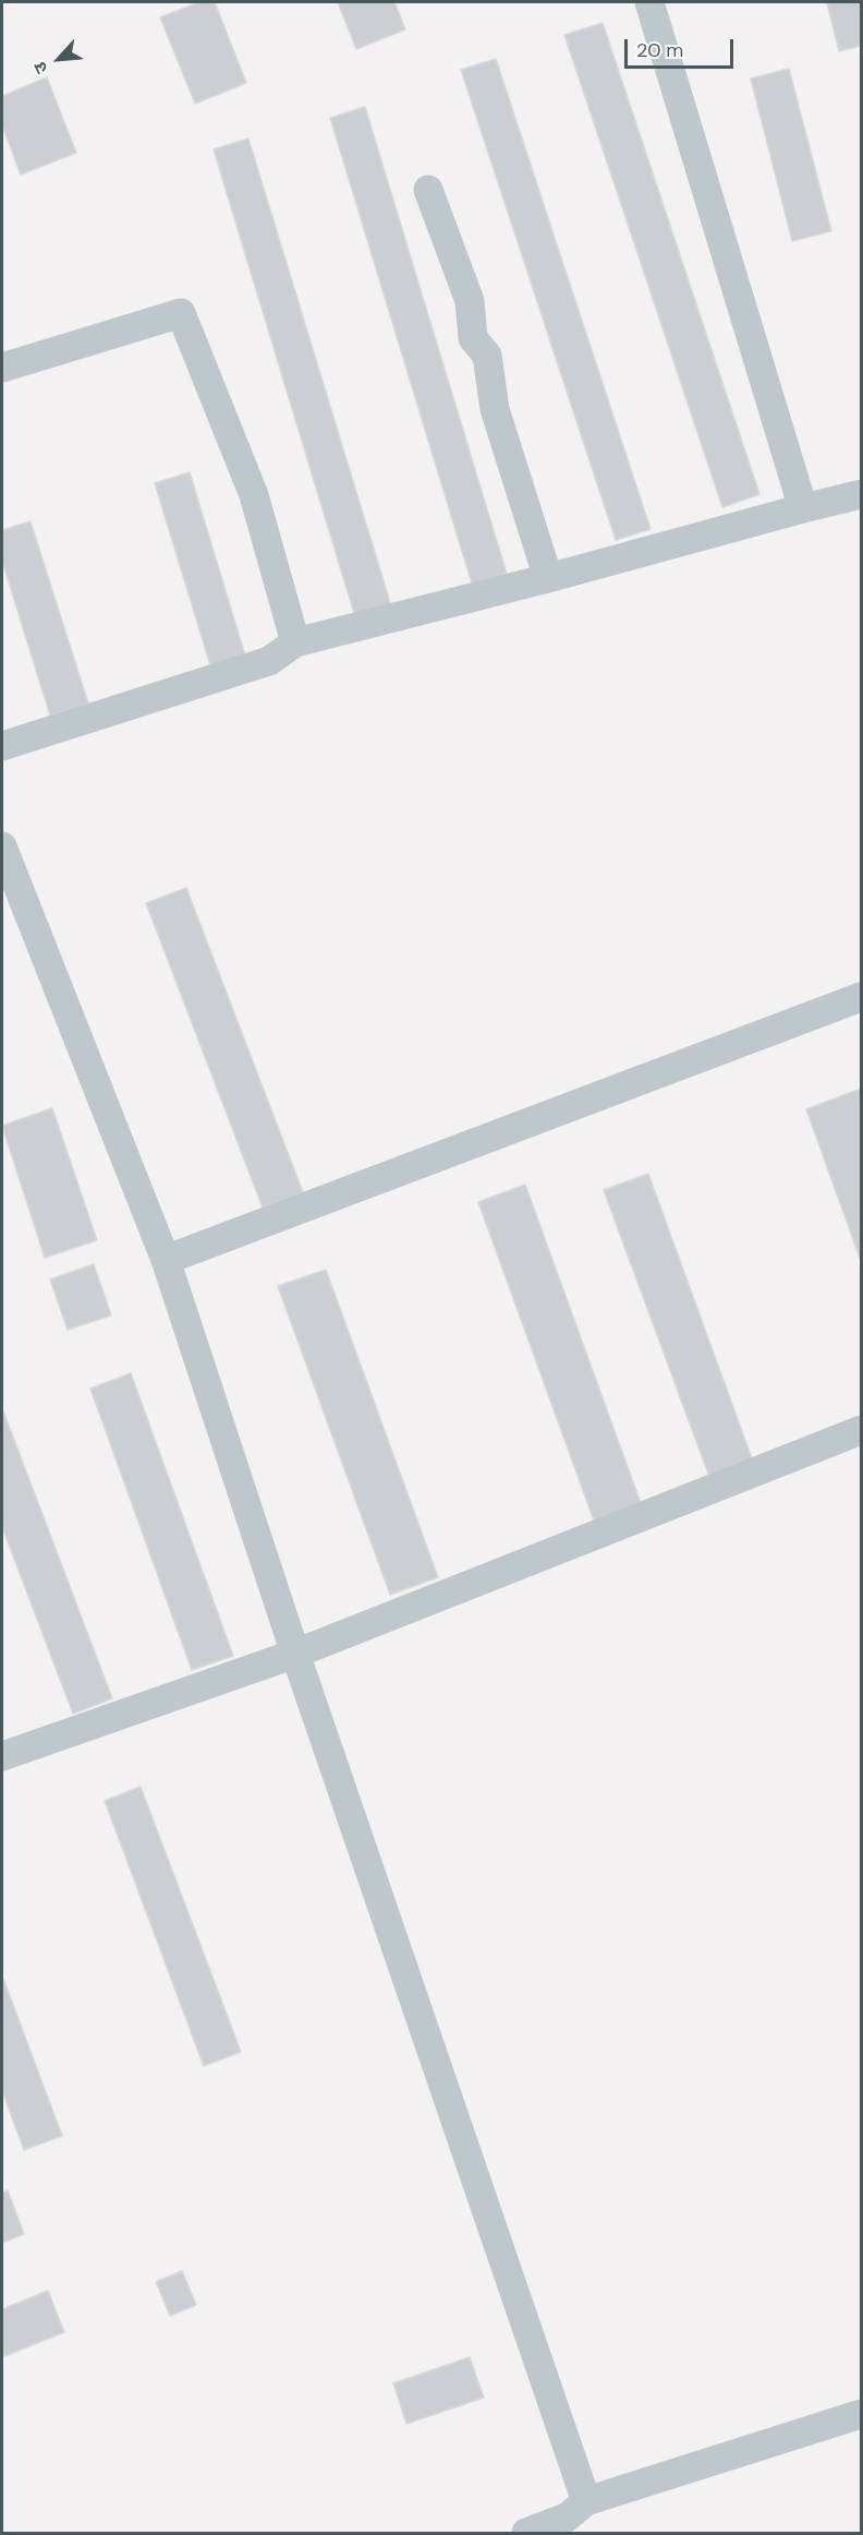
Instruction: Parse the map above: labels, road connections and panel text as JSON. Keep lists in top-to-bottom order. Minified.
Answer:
{"scale_bar":"20 m","north":"bottom left"}
